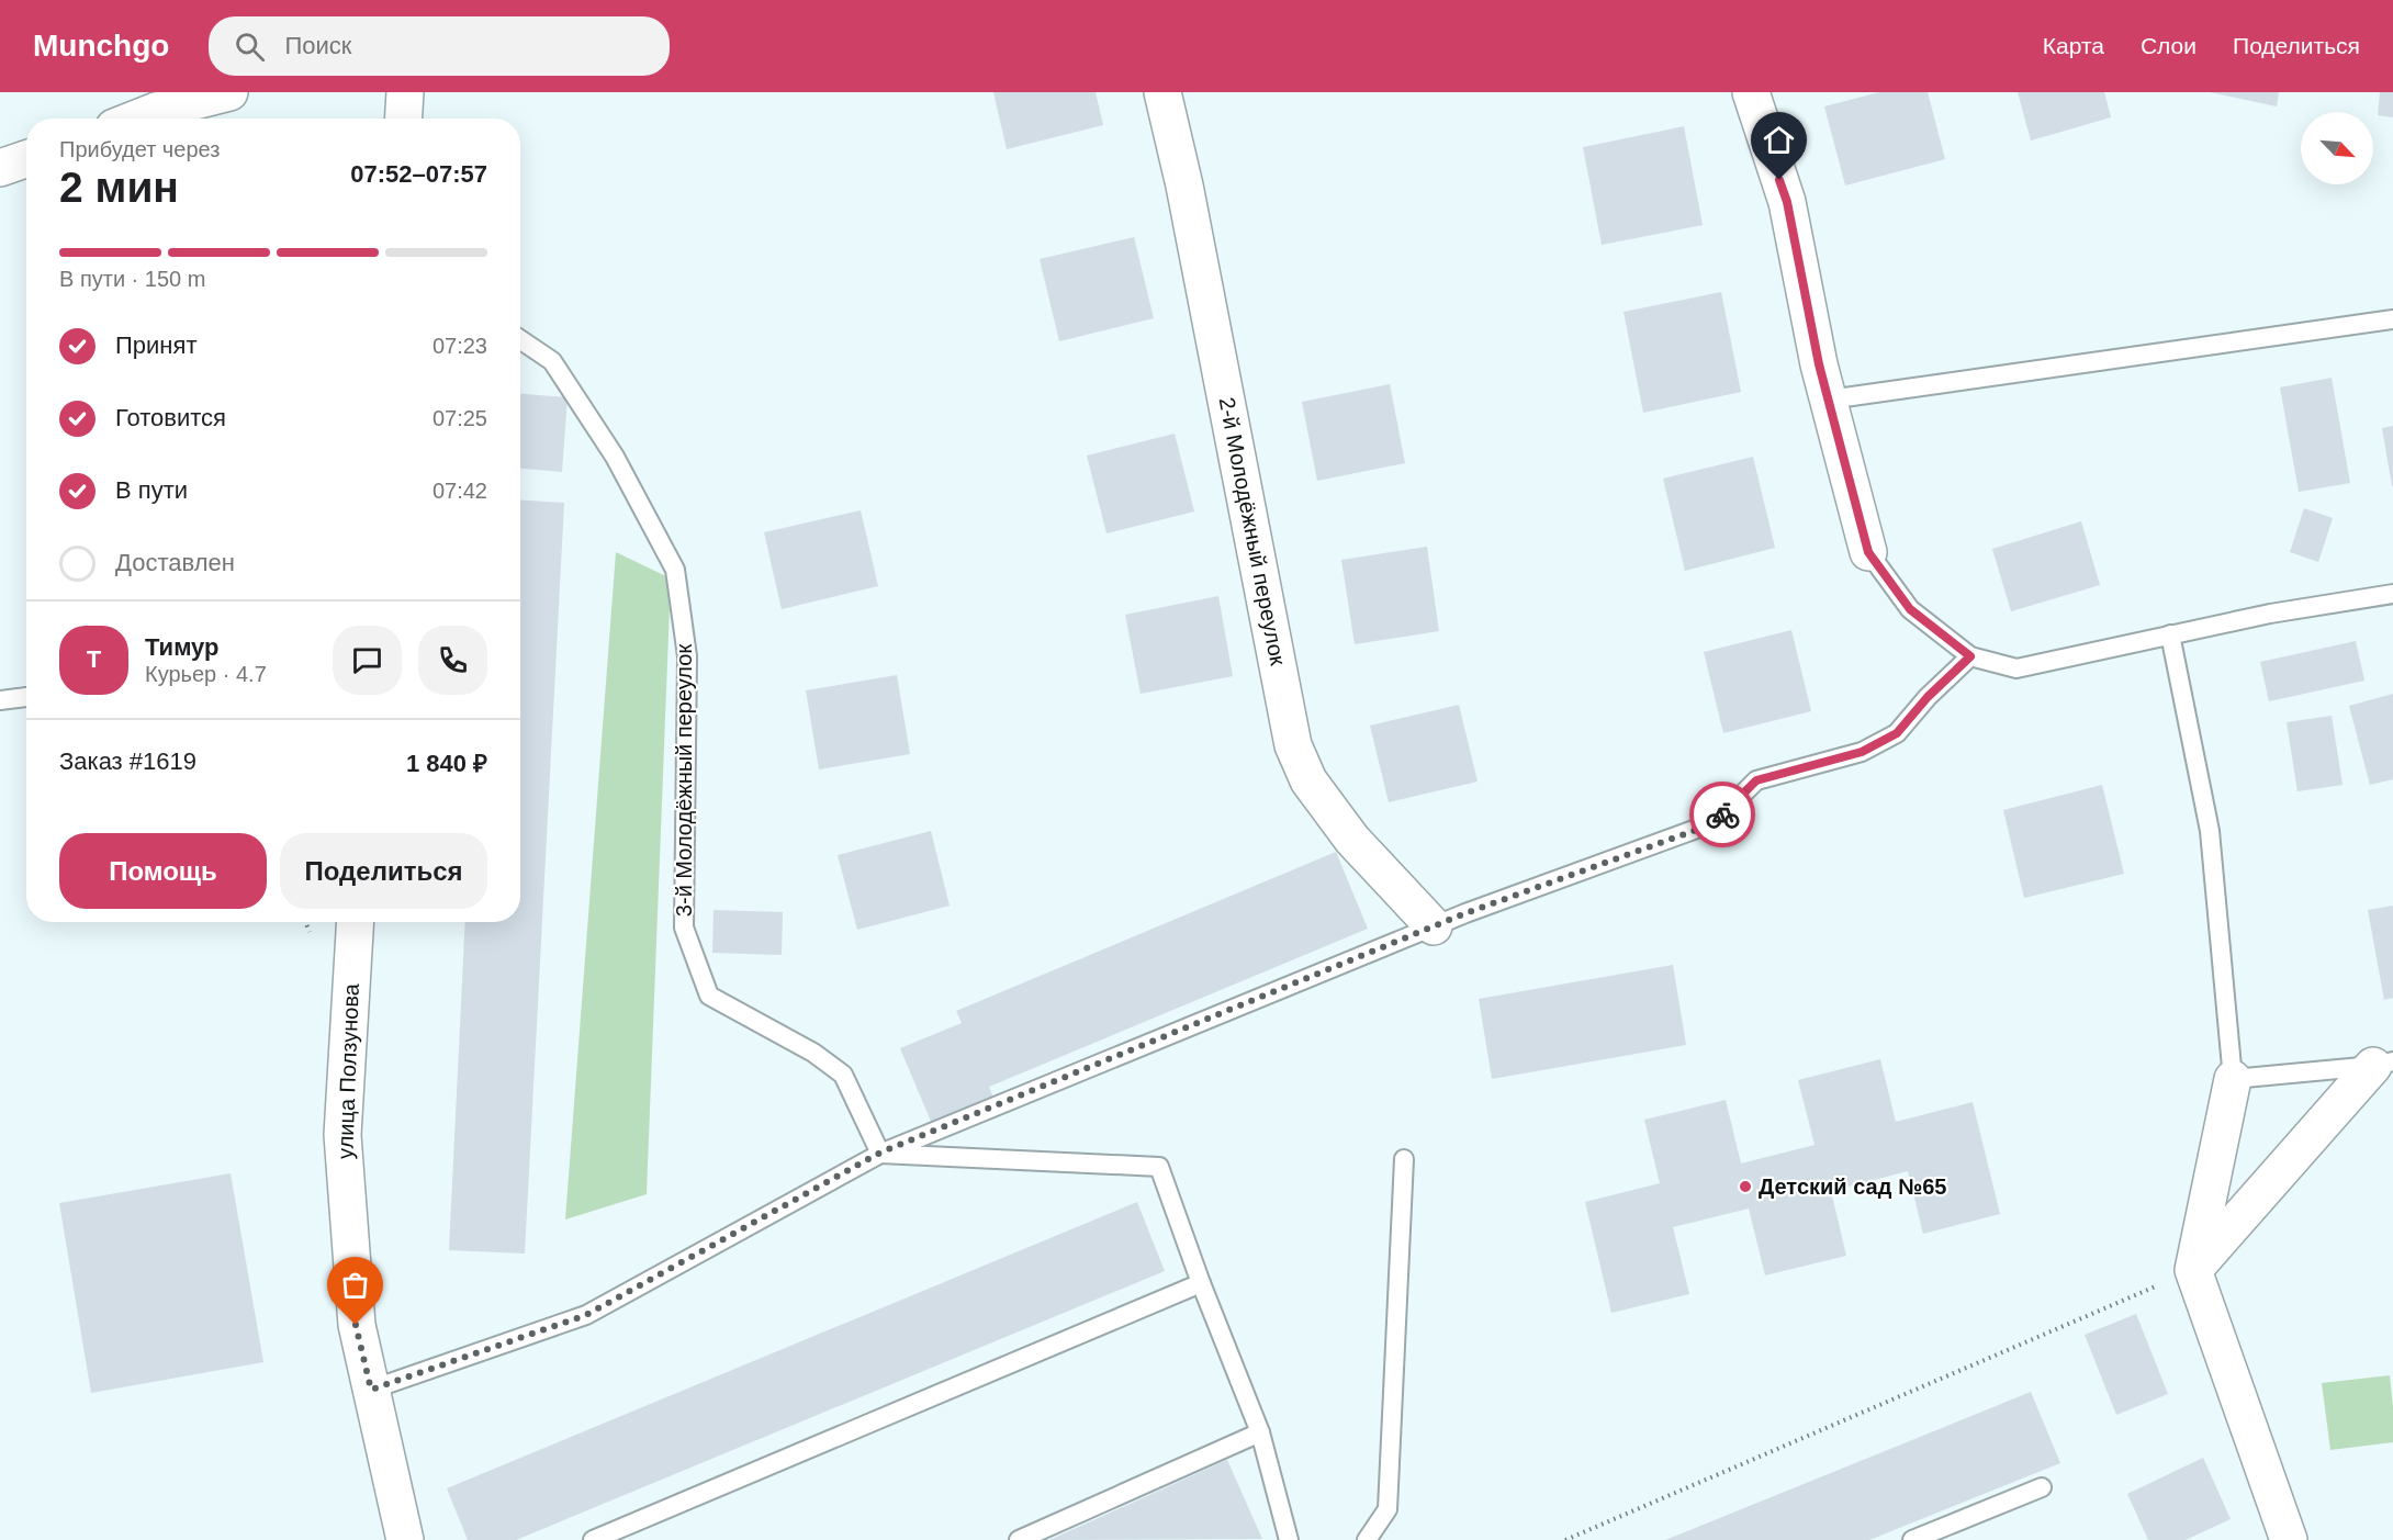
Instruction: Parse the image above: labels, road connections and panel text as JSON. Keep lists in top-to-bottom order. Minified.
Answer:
{"streets":{"street":["2-й Молодёжный переулок","улица Ползунова"],"lane":["3-й Молодёжный переулок"]},"places":["Детский сад №65"],"north":"bottom right","page":{"header":"Munchgo","search":"Поиск","nav":["Карта","Слои","Поделиться"],"heading":["2 мин","Прибудет через","07:52–07:57"],"panel":["Тимур","Курьер · 4.7","Заказ #1619","1 840 ₽"],"bar":"В пути · 150 m","list":[["Принят","07:23"],["Готовится","07:25"],["В пути","07:42"],"Доставлен"],"round":"Т","buttons":["Помощь","Поделиться"]}}
